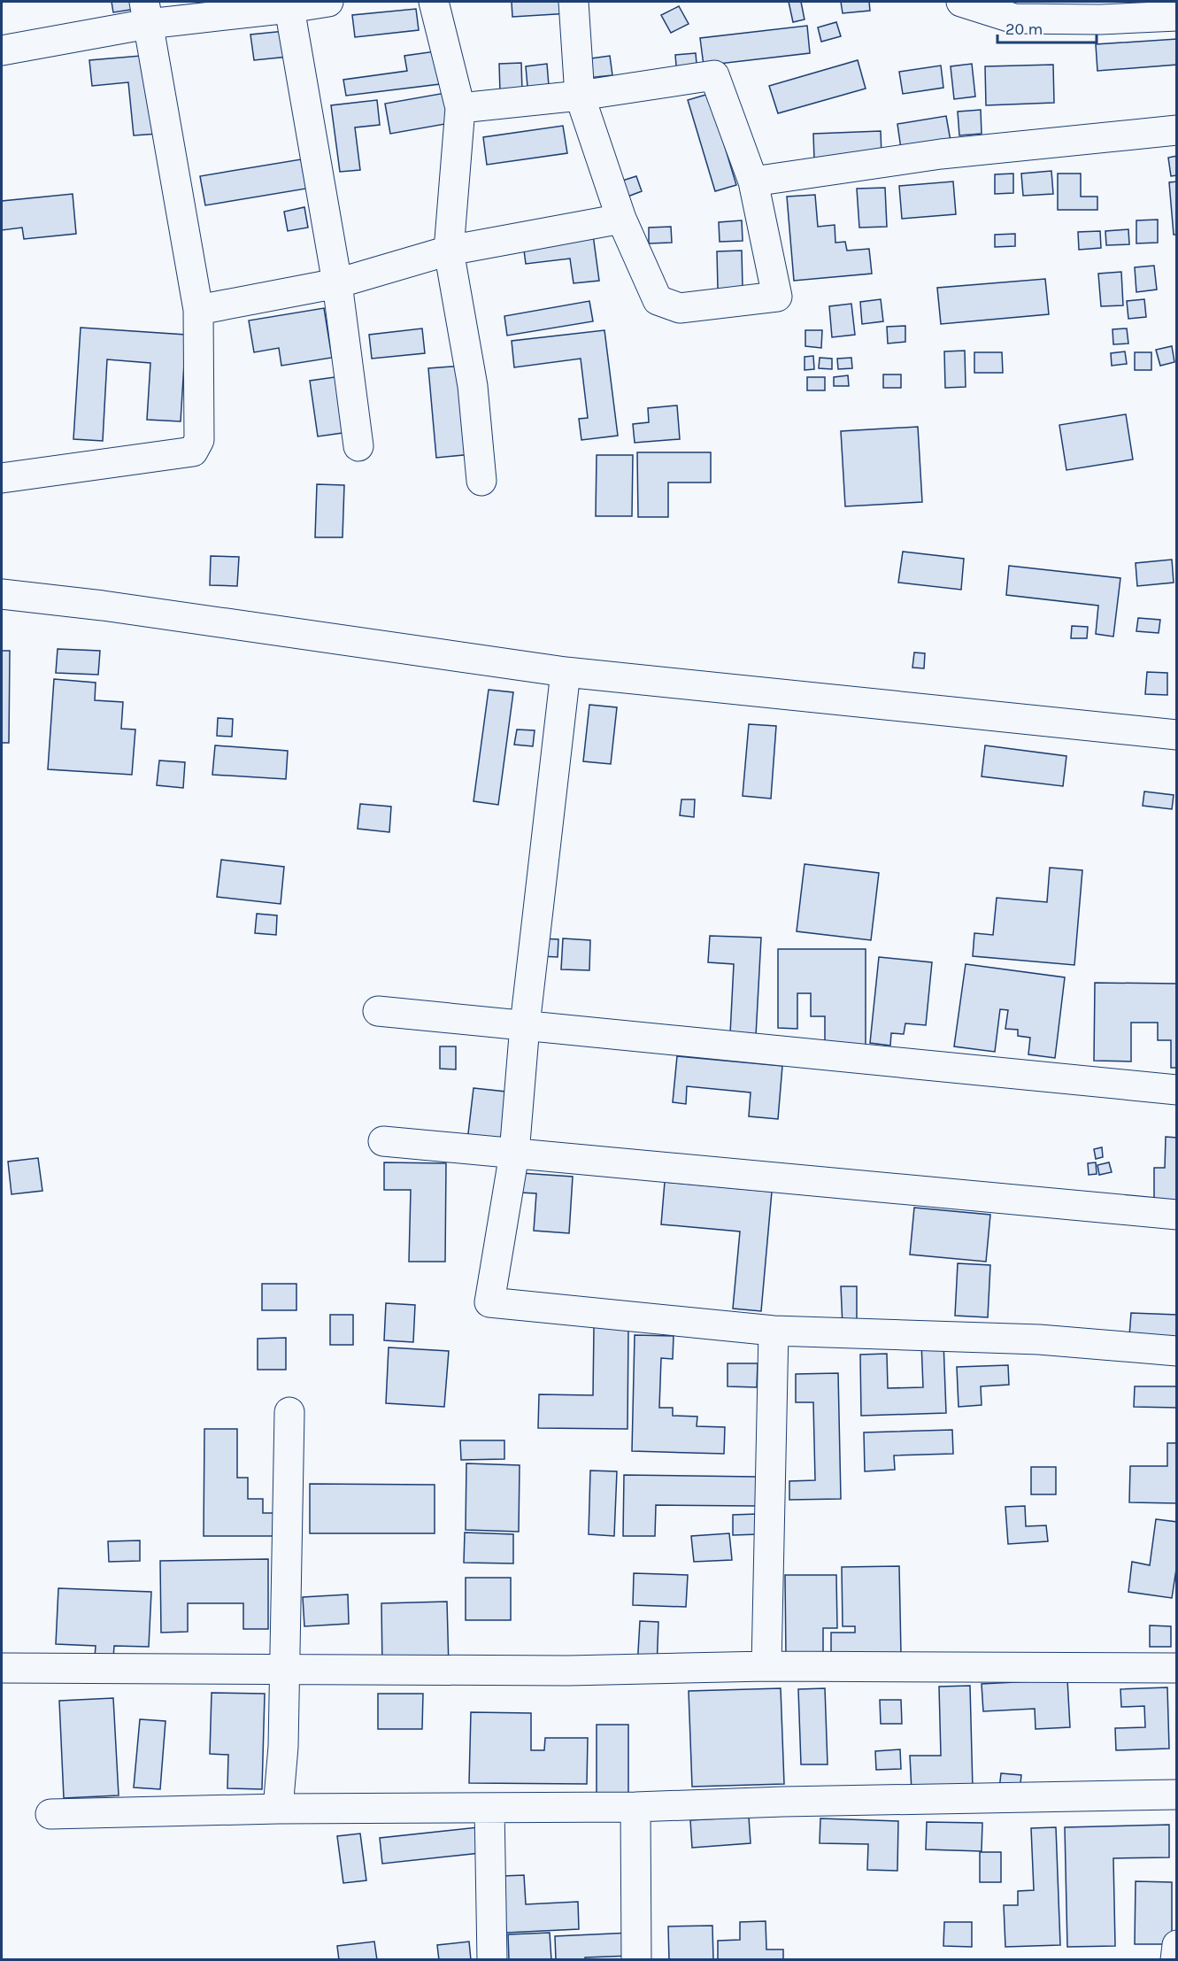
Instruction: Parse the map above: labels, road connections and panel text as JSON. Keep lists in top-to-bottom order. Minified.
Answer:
{"scale_bar":"20 m"}
